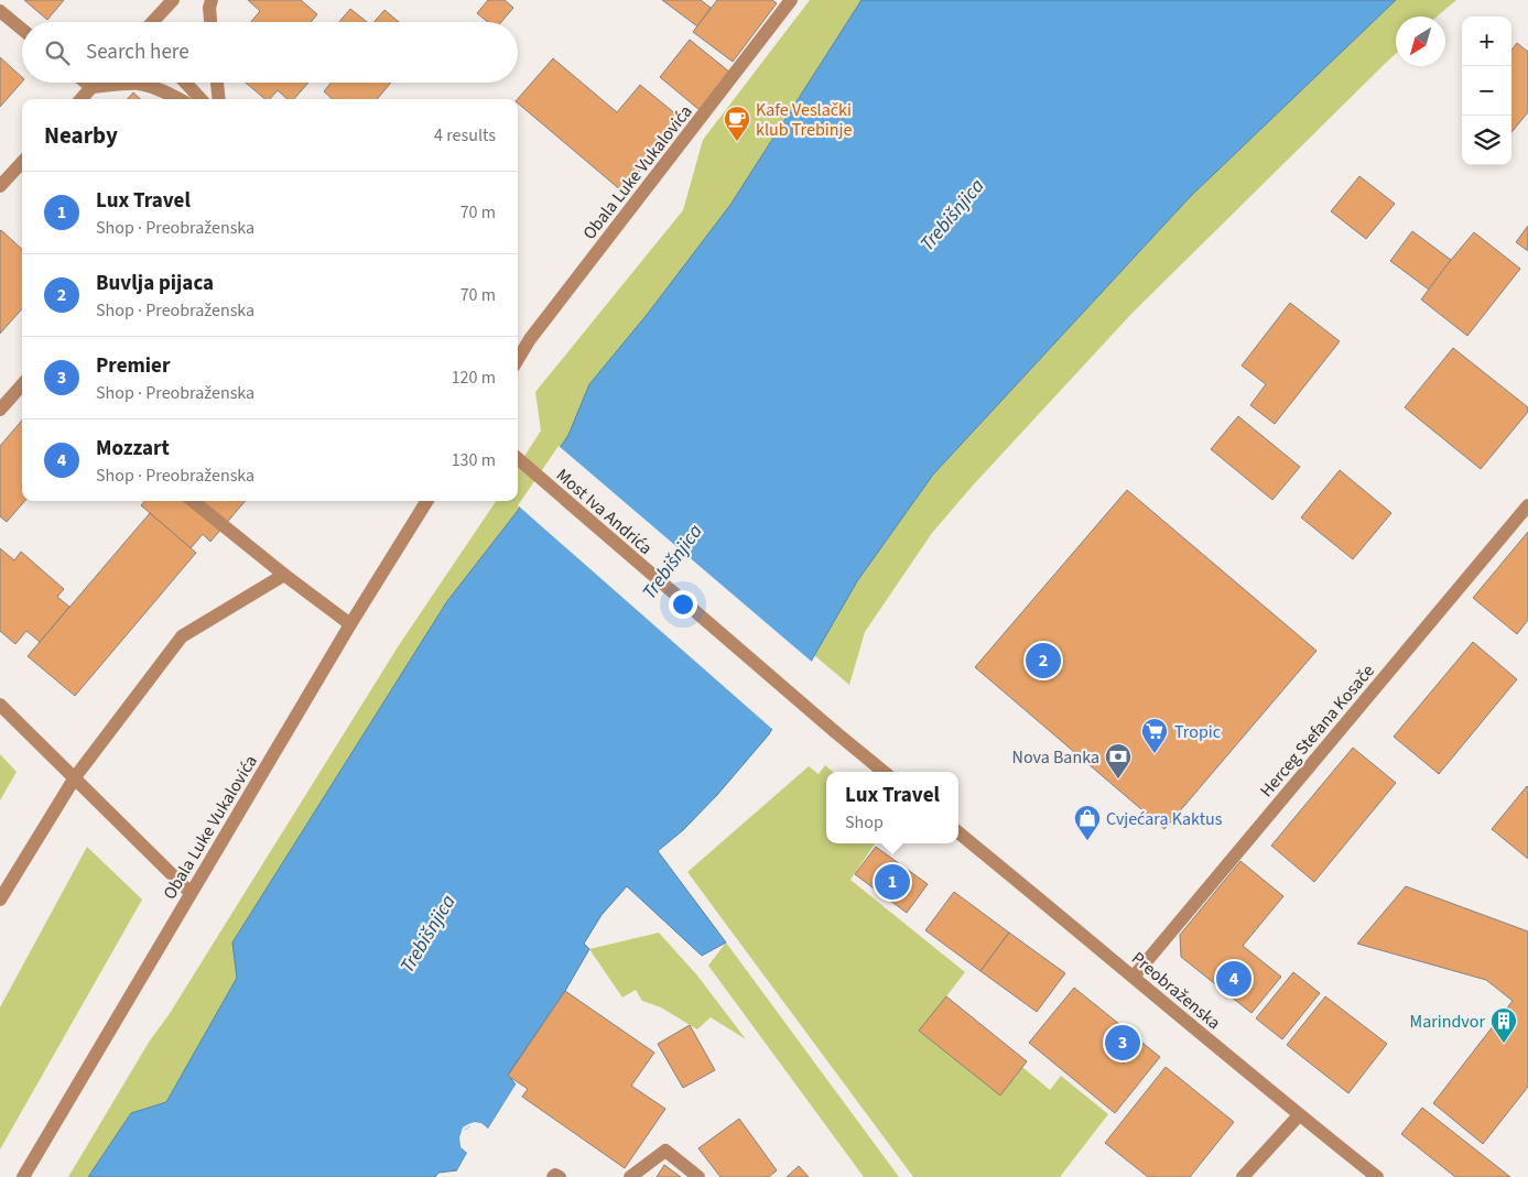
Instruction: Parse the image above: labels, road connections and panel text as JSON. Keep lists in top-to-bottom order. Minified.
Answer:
{"streets":{"street":["Obala Luke Vukalovića","Most Iva Andrića","Herceg Stefana Kosače","Preobraženska"]},"crossings":[["Herceg Stefana Kosače","Preobraženska"]],"water":["Trebišnjica"],"places":{"cafe":["Kafe Veslački klub Trebinje"],"supermarket":["Tropic"],"bank":["Nova Banka"],"shop":["Cvjećara Kaktus"],"building":["Marindvor"]},"north":"bottom left","page":{"map_buttons":["+","−"],"search":"Search here","heading":["Nearby","4 results"],"list":[{"mark":"1","name":"Lux Travel","note":"Shop · Preobraženska","value":"70 m"},{"mark":"2","name":"Buvlja pijaca","note":"Shop · Preobraženska","value":"70 m"},{"mark":"3","name":"Premier","note":"Shop · Preobraženska","value":"120 m"},{"mark":"4","name":"Mozzart","note":"Shop · Preobraženska","value":"130 m"}],"pins":["2","1","4","3"],"popup":["Lux Travel","Shop"]}}
